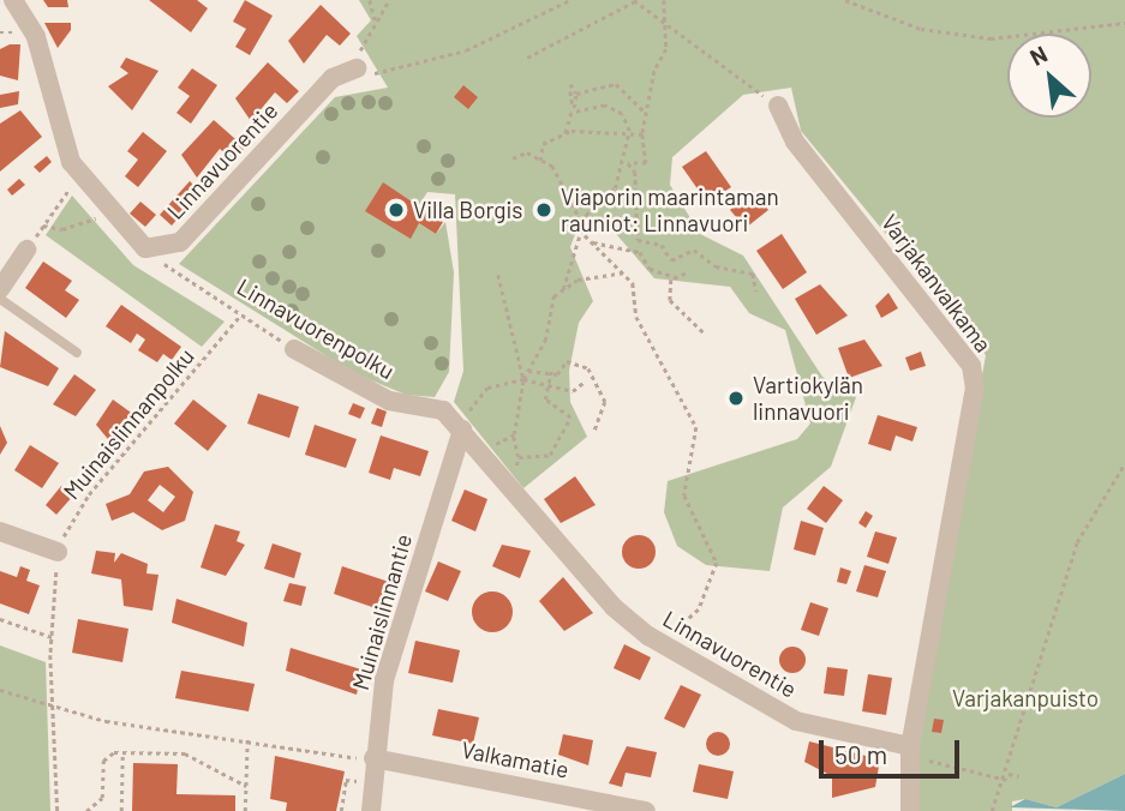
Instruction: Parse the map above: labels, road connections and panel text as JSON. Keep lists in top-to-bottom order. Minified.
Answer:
{"streets":{"street":["Linnavuorentie","Varjakanvalkama","Linnavuorenpolku","Muinaislinnantie","Valkamatie"],"path":["Muinaislinnanpolku"]},"crossings":[["Linnavuorentie","Varjakanvalkama"],["Linnavuorentie","Linnavuorenpolku"],["Linnavuorentie","Muinaislinnantie"],["Linnavuorenpolku","Muinaislinnanpolku"],["Linnavuorenpolku","Muinaislinnantie"],["Muinaislinnantie","Valkamatie"]],"parks":["Varjakanpuisto"],"places":["Villa Borgis","Viaporin maarintaman rauniot: Linnavuori","Vartiokylän linnavuori"],"scale_bar":"50 m","north":"top left"}
